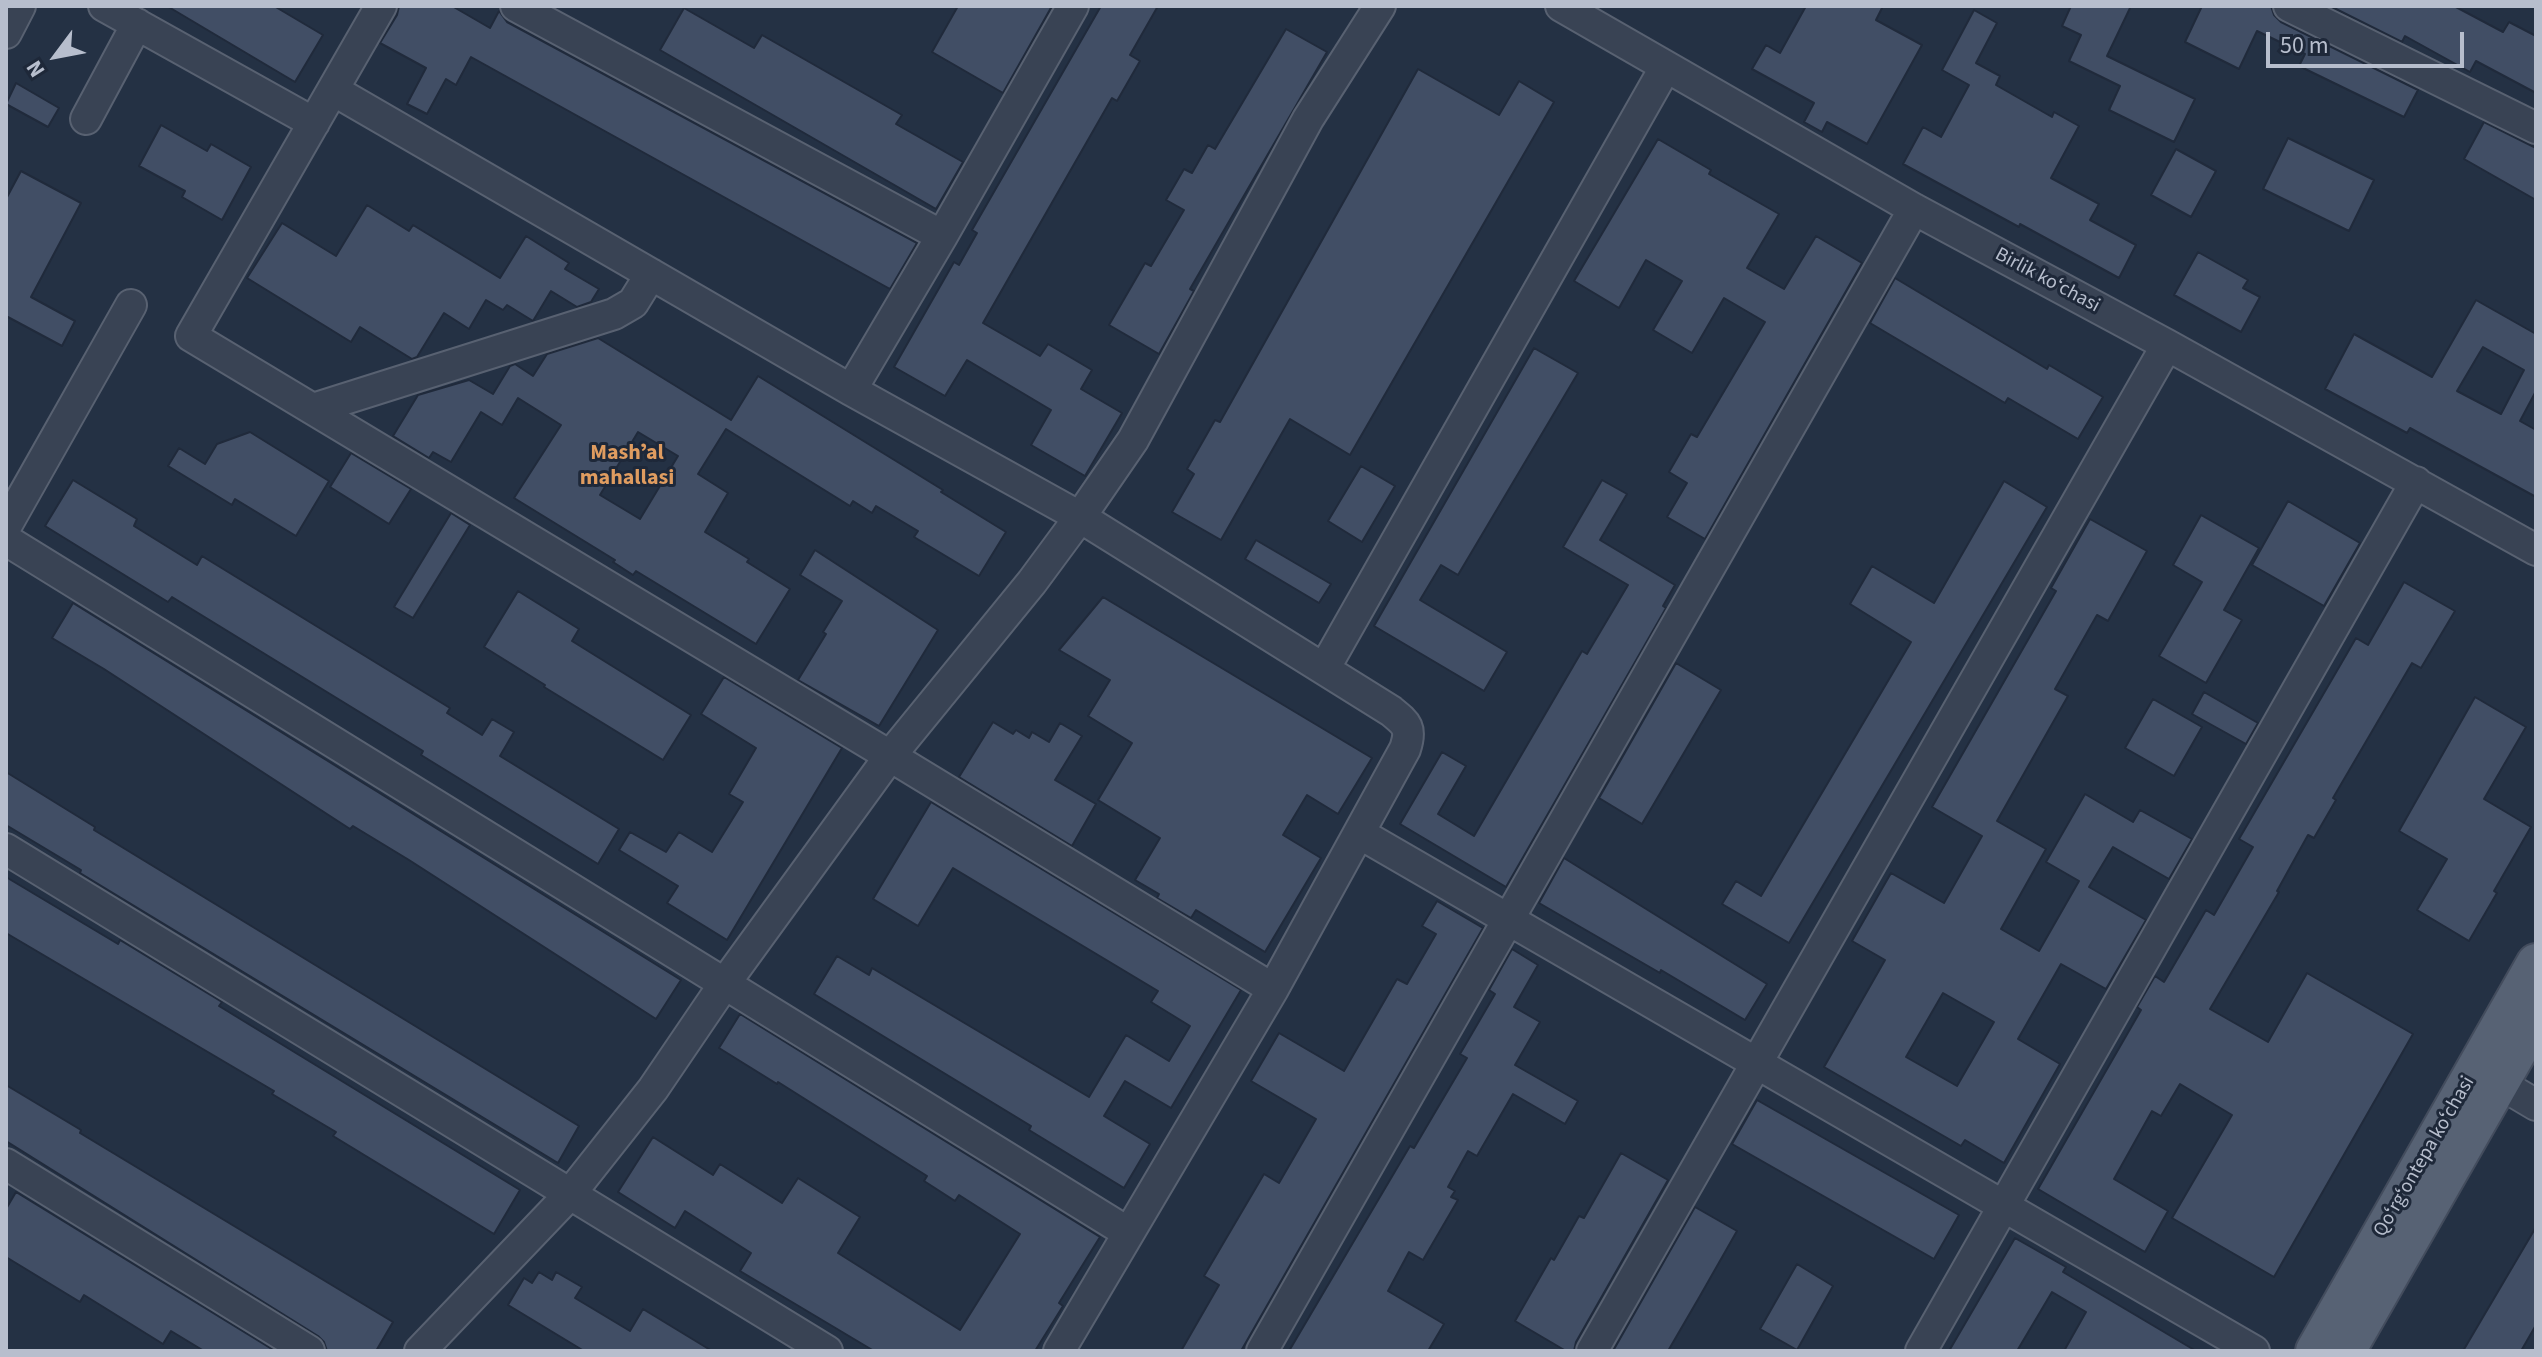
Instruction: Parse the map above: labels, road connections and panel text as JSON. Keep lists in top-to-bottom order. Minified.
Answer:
{"streets":{"main road":["Qoʻrgʻontepa koʻchasi"],"street":["Birlik koʻchasi"]},"districts":["Mashʼal mahallasi"],"scale_bar":"50 m","north":"bottom left"}
